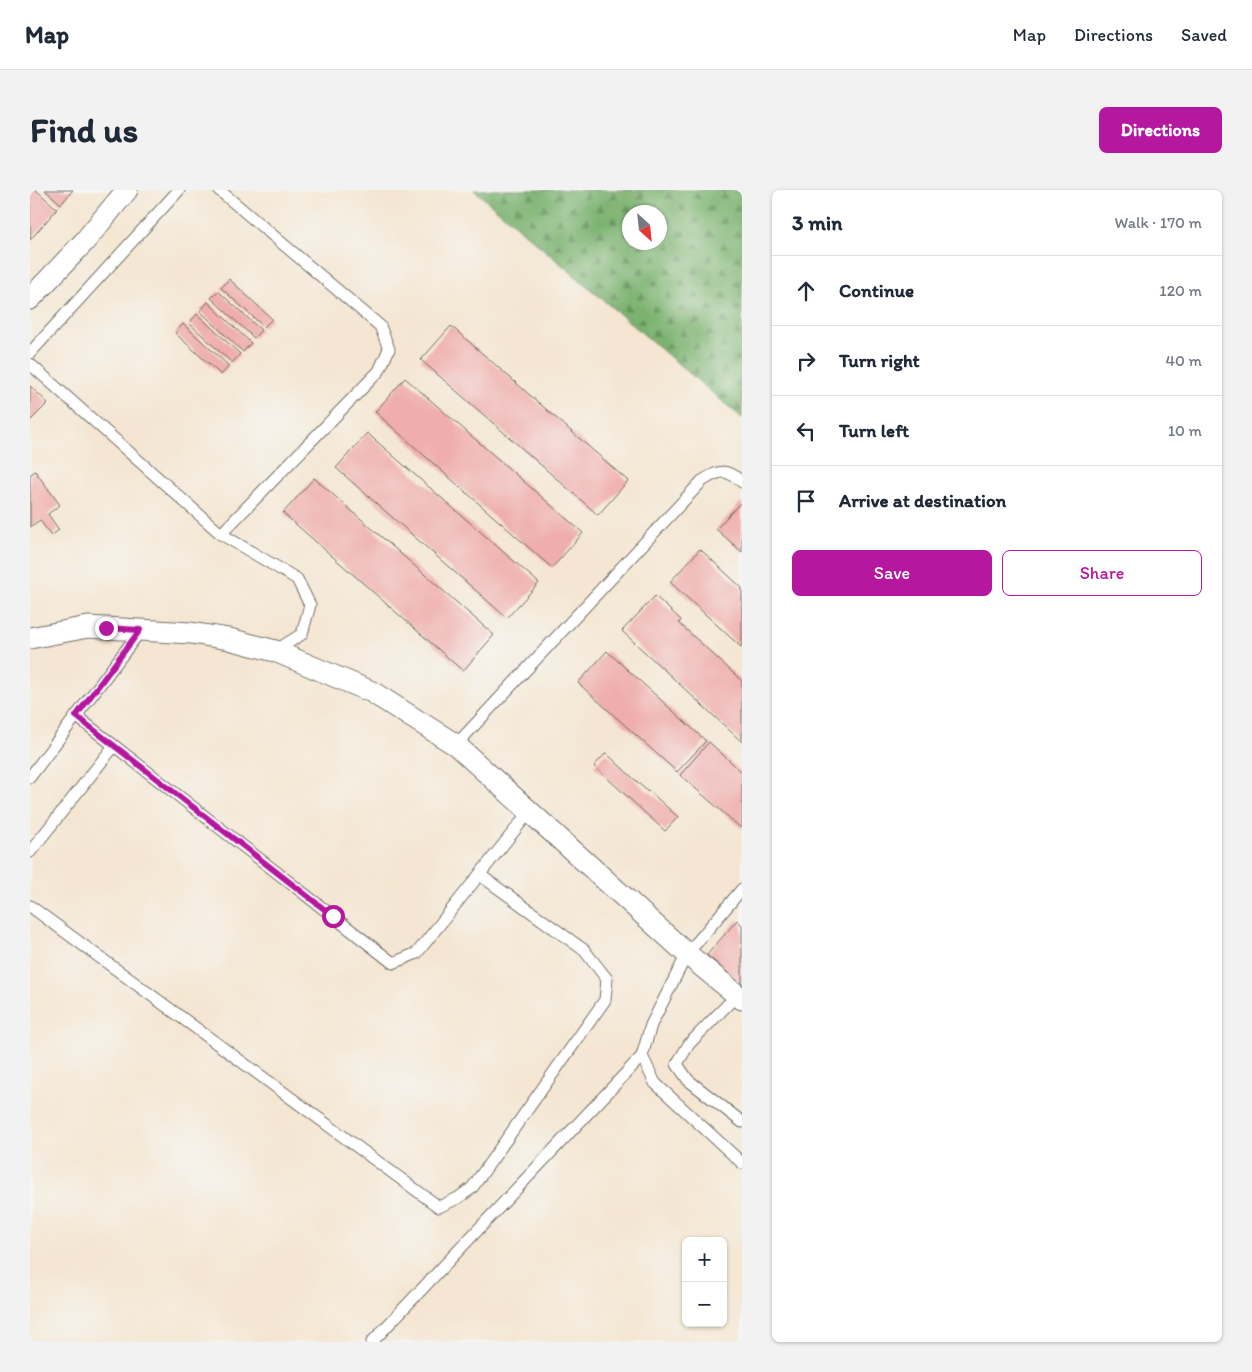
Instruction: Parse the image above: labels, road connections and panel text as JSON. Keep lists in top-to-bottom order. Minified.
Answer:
{"north":"bottom right","page":{"header":"Map","nav":["Map","Directions","Saved"],"buttons":["Directions",["Save","Share"]],"title":"Find us","heading":["3 min","Walk · 170 m"],"list":[["Continue","120 m"],["Turn right","40 m"],["Turn left","10 m"],"Arrive at destination"],"map_buttons":["+","−"]}}
